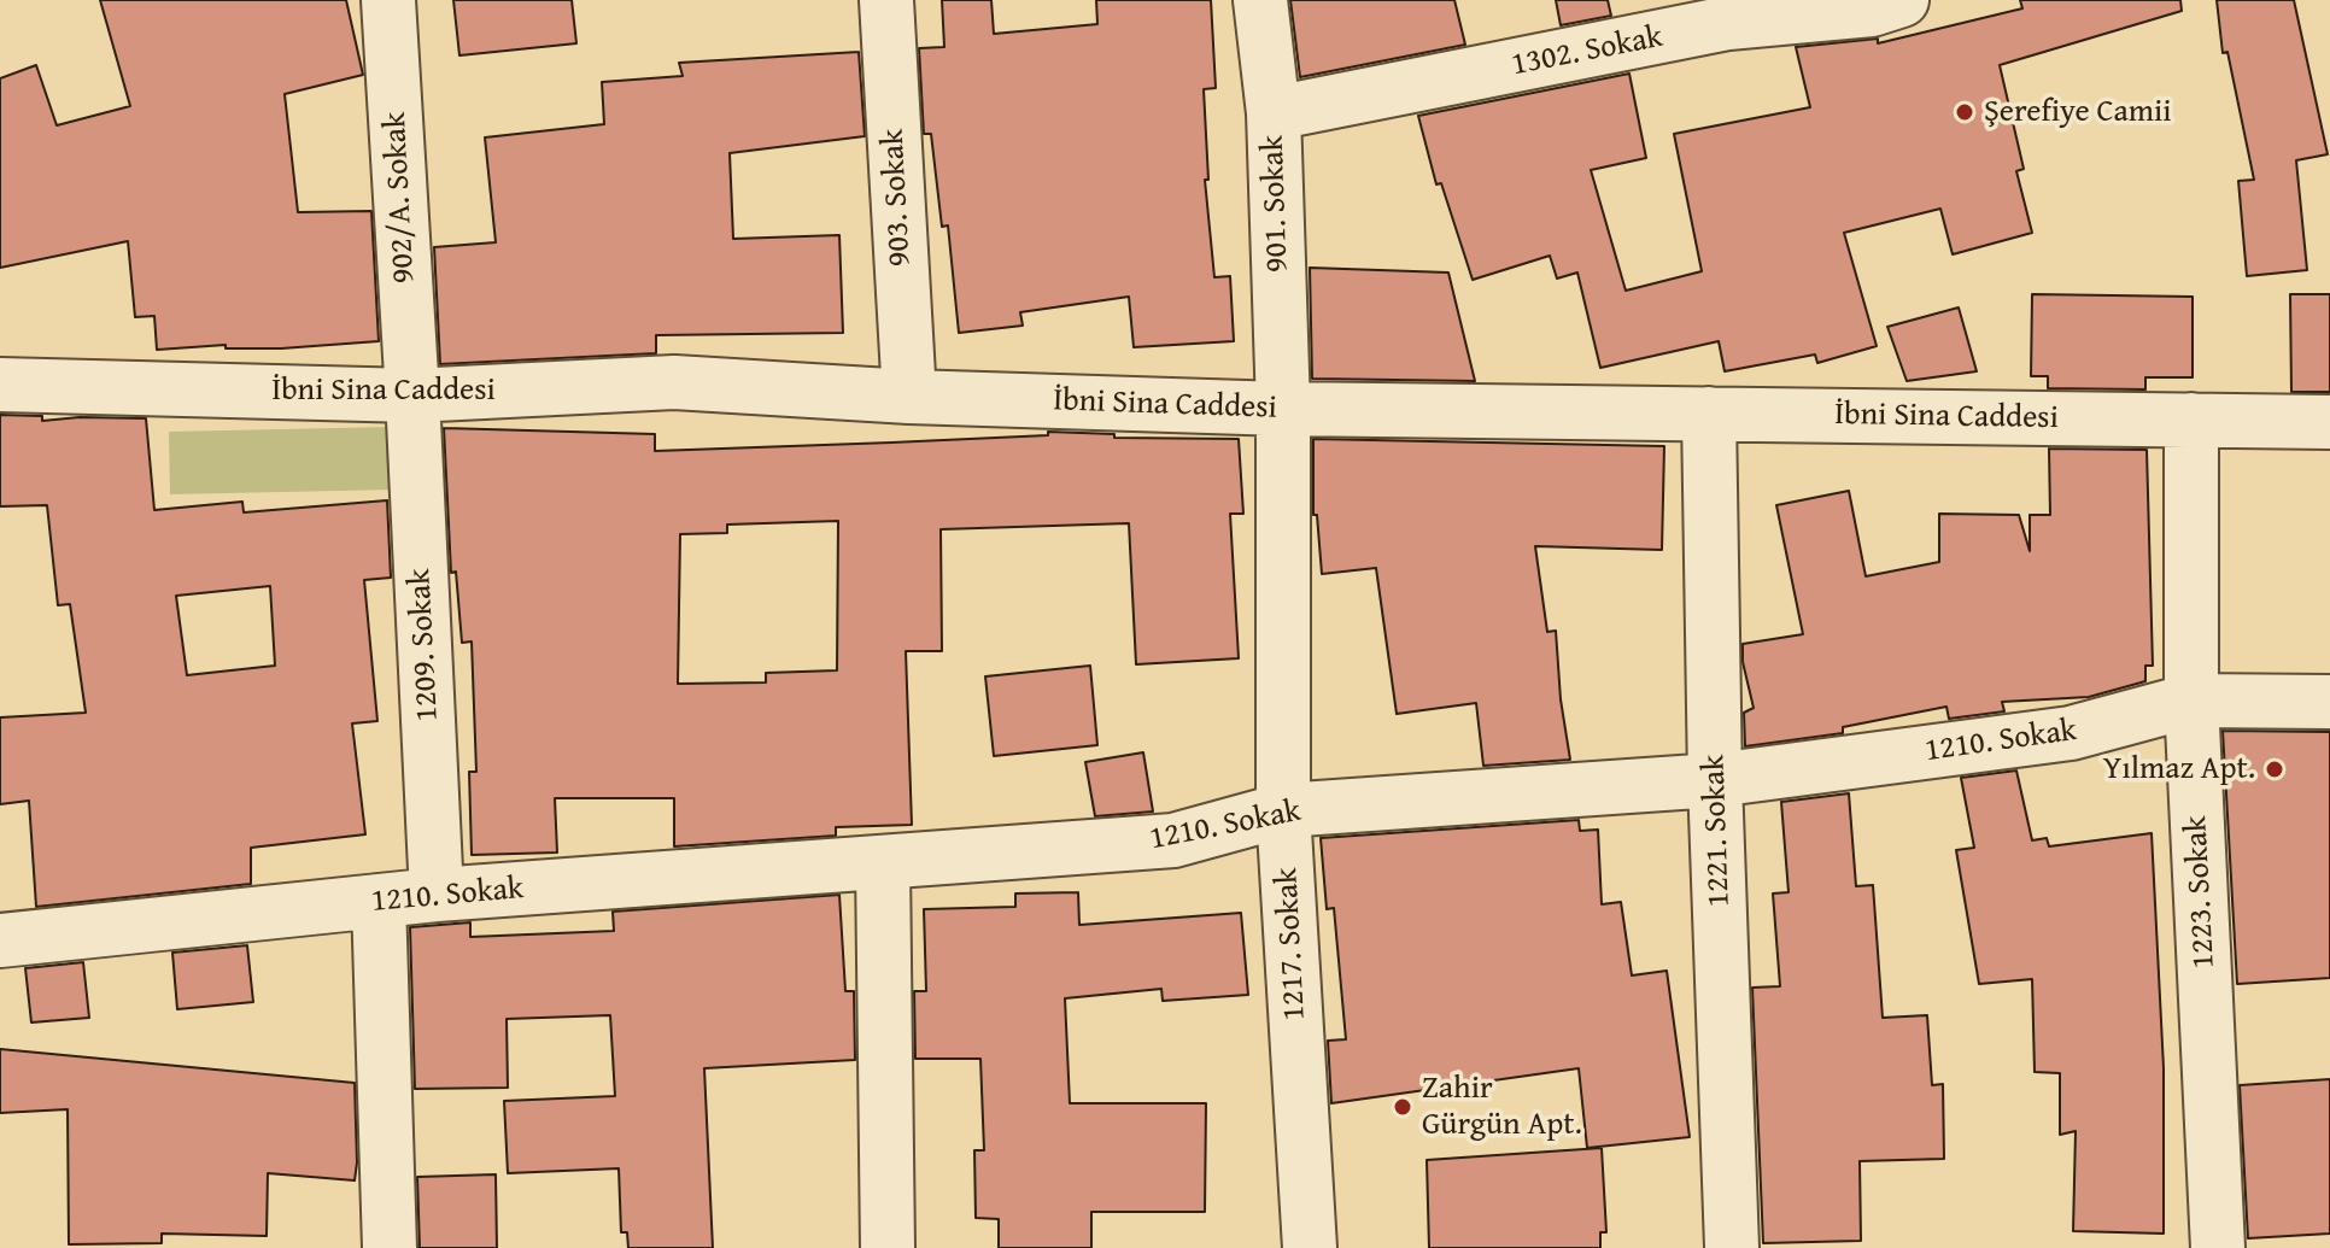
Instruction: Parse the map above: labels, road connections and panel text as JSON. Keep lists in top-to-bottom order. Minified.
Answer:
{"streets":{"street":["1302. Sokak","902/A. Sokak","903. Sokak","901. Sokak","İbni Sina Caddesi","1209. Sokak","1210. Sokak","1221. Sokak","1223. Sokak","1217. Sokak"]},"crossings":[["1302. Sokak","901. Sokak"],["902/A. Sokak","İbni Sina Caddesi"],["902/A. Sokak","1209. Sokak"],["903. Sokak","İbni Sina Caddesi"],["901. Sokak","İbni Sina Caddesi"],["901. Sokak","1217. Sokak"],["İbni Sina Caddesi","1209. Sokak"],["İbni Sina Caddesi","1221. Sokak"],["İbni Sina Caddesi","1223. Sokak"],["İbni Sina Caddesi","1217. Sokak"],["1209. Sokak","1210. Sokak"],["1210. Sokak","1221. Sokak"],["1210. Sokak","1223. Sokak"],["1210. Sokak","1217. Sokak"]],"places":["Şerefiye Camii","Yılmaz Apt.","Zahir Gürgün Apt."]}
